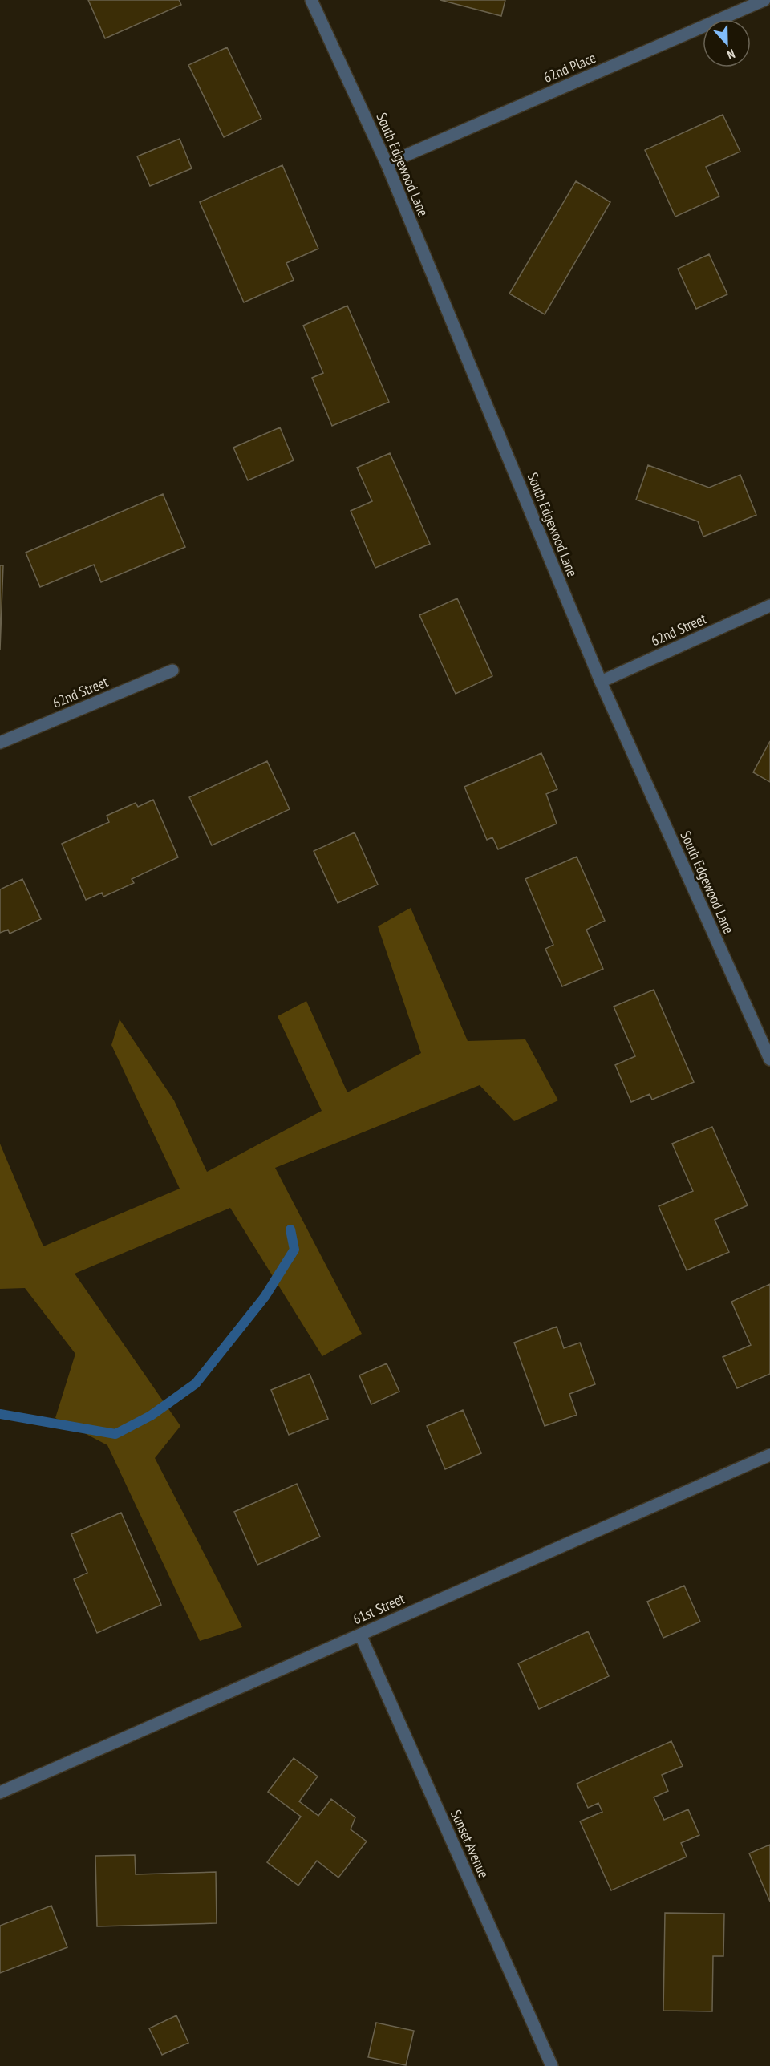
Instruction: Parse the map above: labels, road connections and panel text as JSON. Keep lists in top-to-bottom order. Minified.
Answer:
{"streets":{"street":["62nd Place","South Edgewood Lane","62nd Street","61st Street","Sunset Avenue"]},"crossings":[["62nd Place","South Edgewood Lane"],["South Edgewood Lane","62nd Street"],["61st Street","Sunset Avenue"]],"north":"bottom"}
